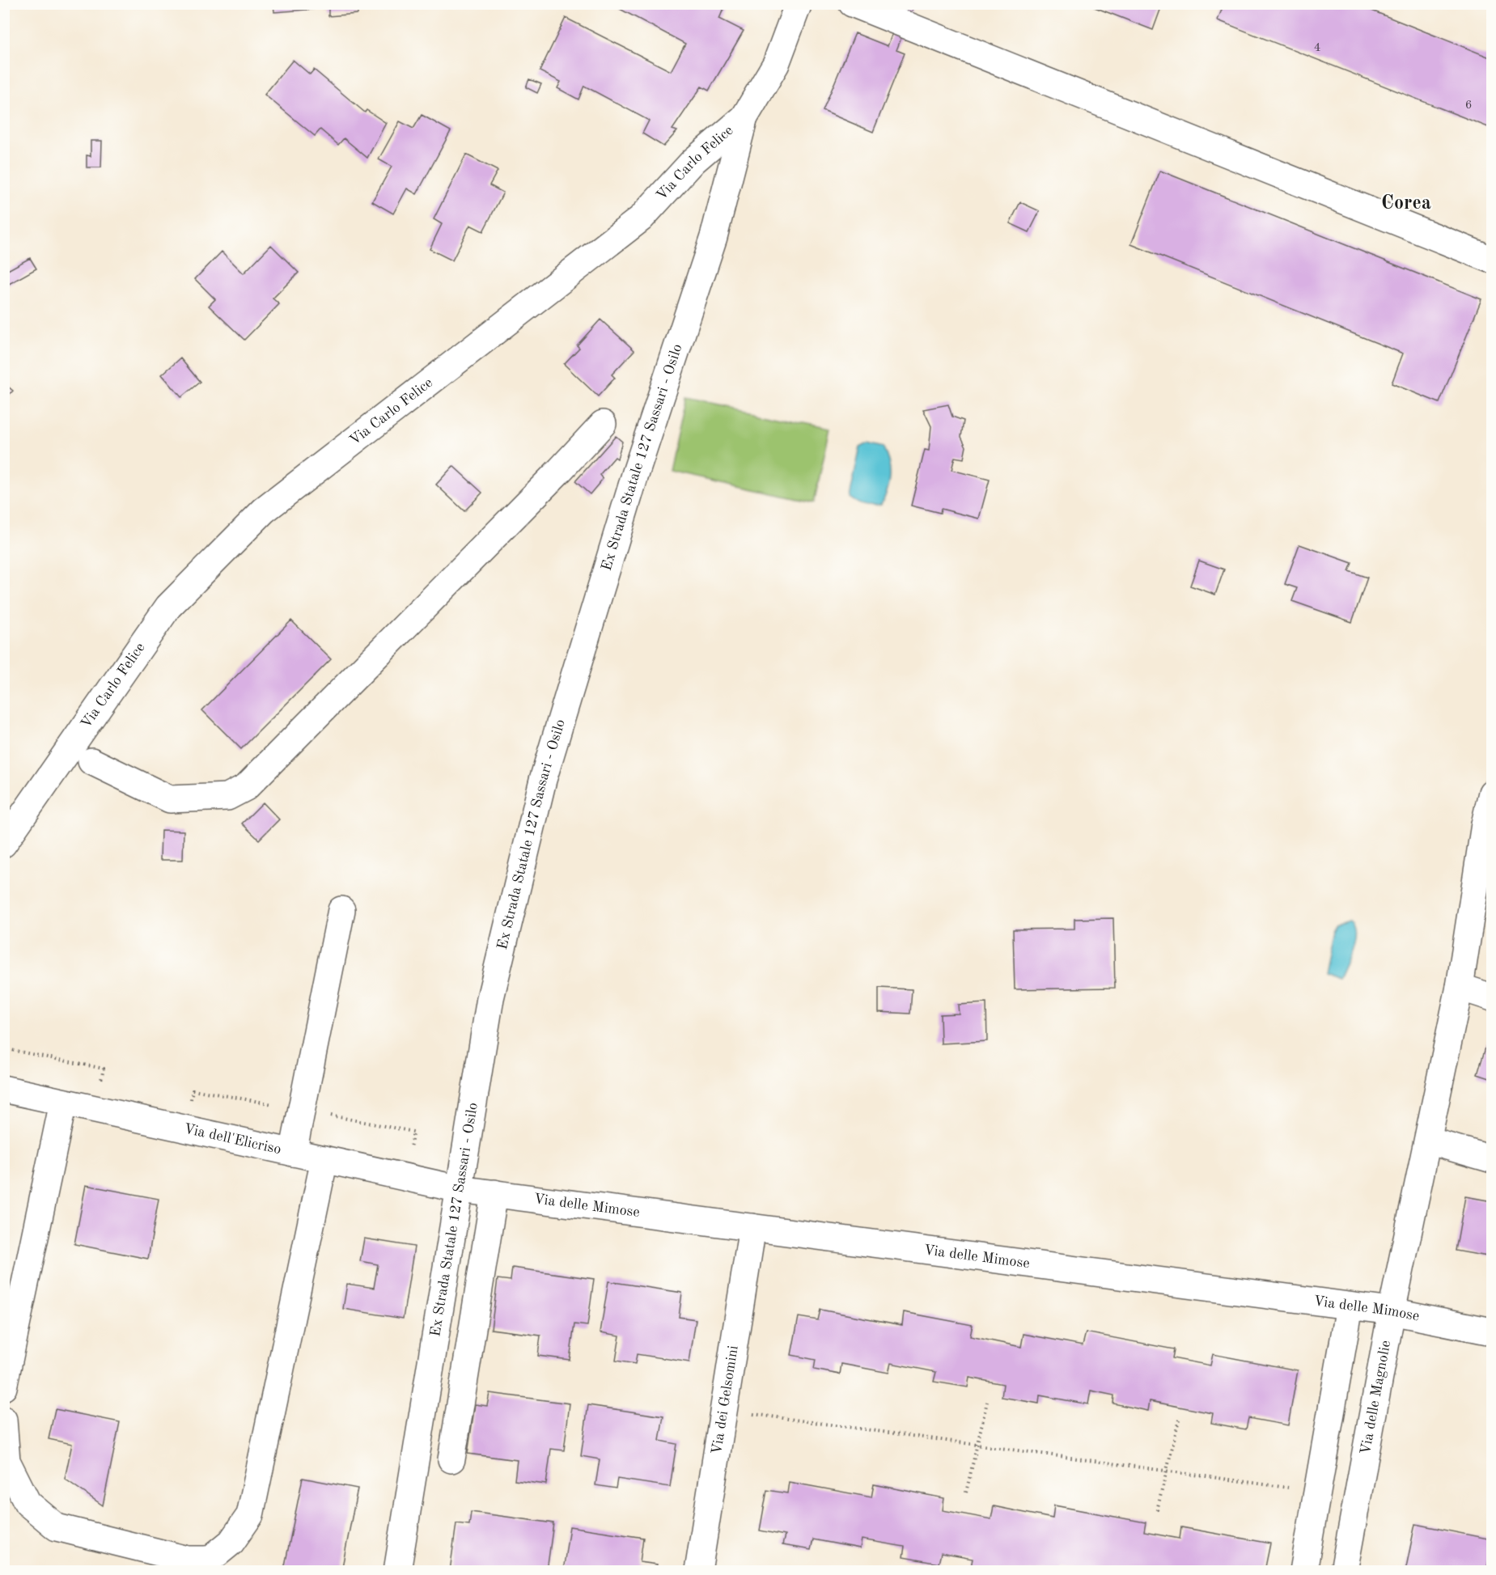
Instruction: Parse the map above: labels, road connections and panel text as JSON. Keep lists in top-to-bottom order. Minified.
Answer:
{"streets":{"street":["Via Carlo Felice","Ex Strada Statale 127 Sassari - Osilo","Via dell'Elicriso","Via delle Mimose","Via delle Magnolie","Via dei Gelsomini"]},"crossings":[["Via Carlo Felice","Ex Strada Statale 127 Sassari - Osilo"],["Ex Strada Statale 127 Sassari - Osilo","Via dell'Elicriso"],["Ex Strada Statale 127 Sassari - Osilo","Via delle Mimose"],["Via dell'Elicriso","Via delle Mimose"],["Via delle Mimose","Via delle Magnolie"],["Via delle Mimose","Via dei Gelsomini"]],"districts":["Corea"],"house_numbers":["4","6"]}
